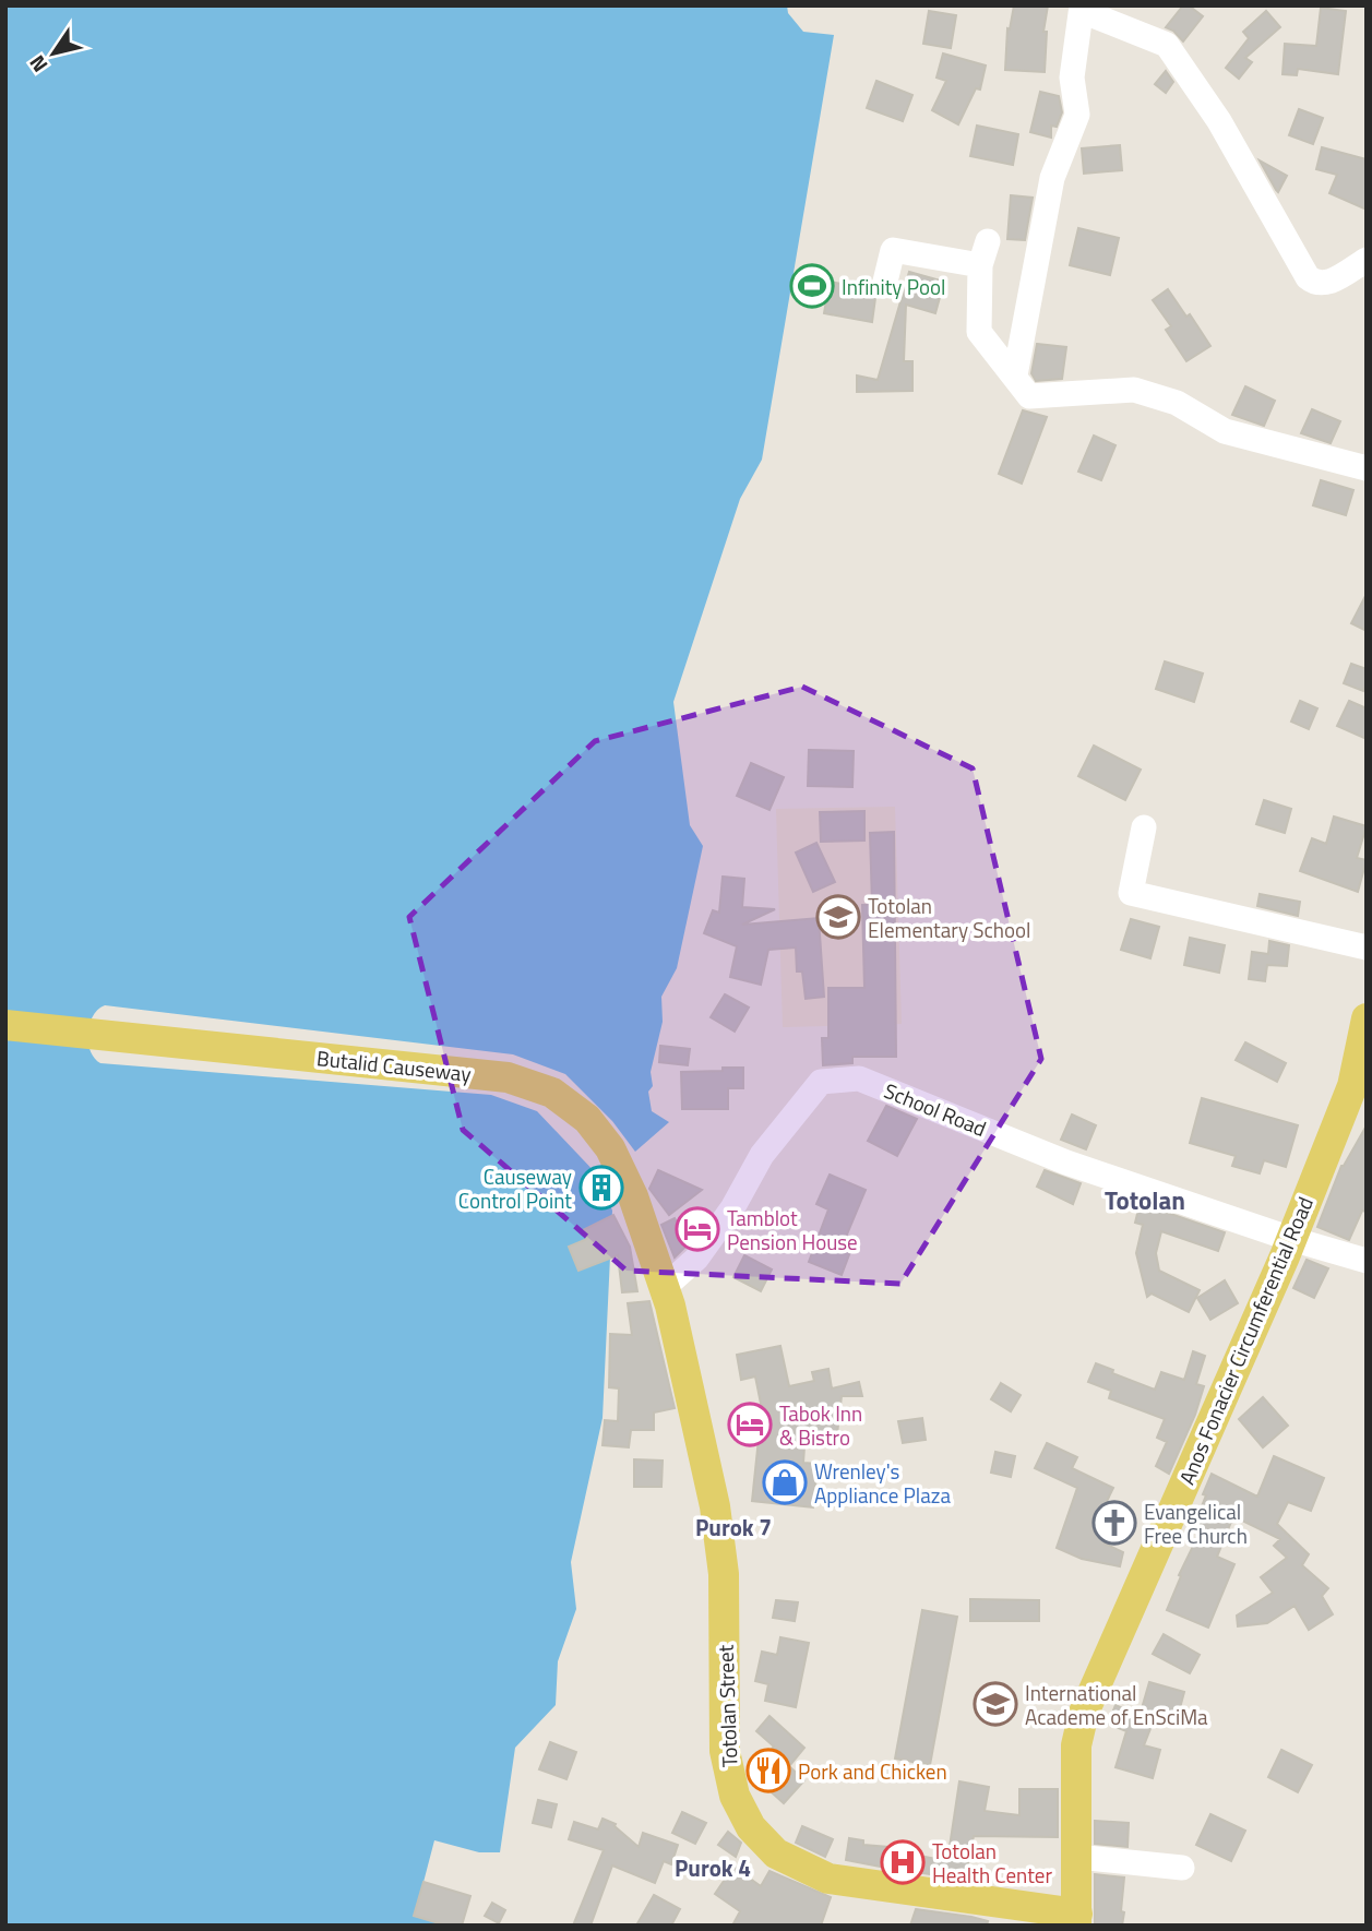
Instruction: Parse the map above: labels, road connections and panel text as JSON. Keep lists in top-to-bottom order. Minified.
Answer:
{"streets":{"main road":["Butalid Causeway","Anos Fonacier Circumferential Road","Totolan Street"],"street":["School Road"]},"crossings":[["Butalid Causeway","School Road"],["Butalid Causeway","Totolan Street"],["School Road","Anos Fonacier Circumferential Road"],["School Road","Totolan Street"],["Anos Fonacier Circumferential Road","Totolan Street"]],"districts":["Totolan","Purok 7","Purok 4"],"places":{"sports":["Infinity Pool"],"school or university":["Totolan Elementary School","International Academe of EnSciMa"],"building":["Causeway Control Point"],"hotel":["Tamblot Pension House","Tabok Inn & Bistro"],"shop":["Wrenley's Appliance Plaza"],"church":["Evangelical Free Church"],"restaurant":["Pork and Chicken"],"hospital":["Totolan Health Center"]},"north":"bottom left"}
